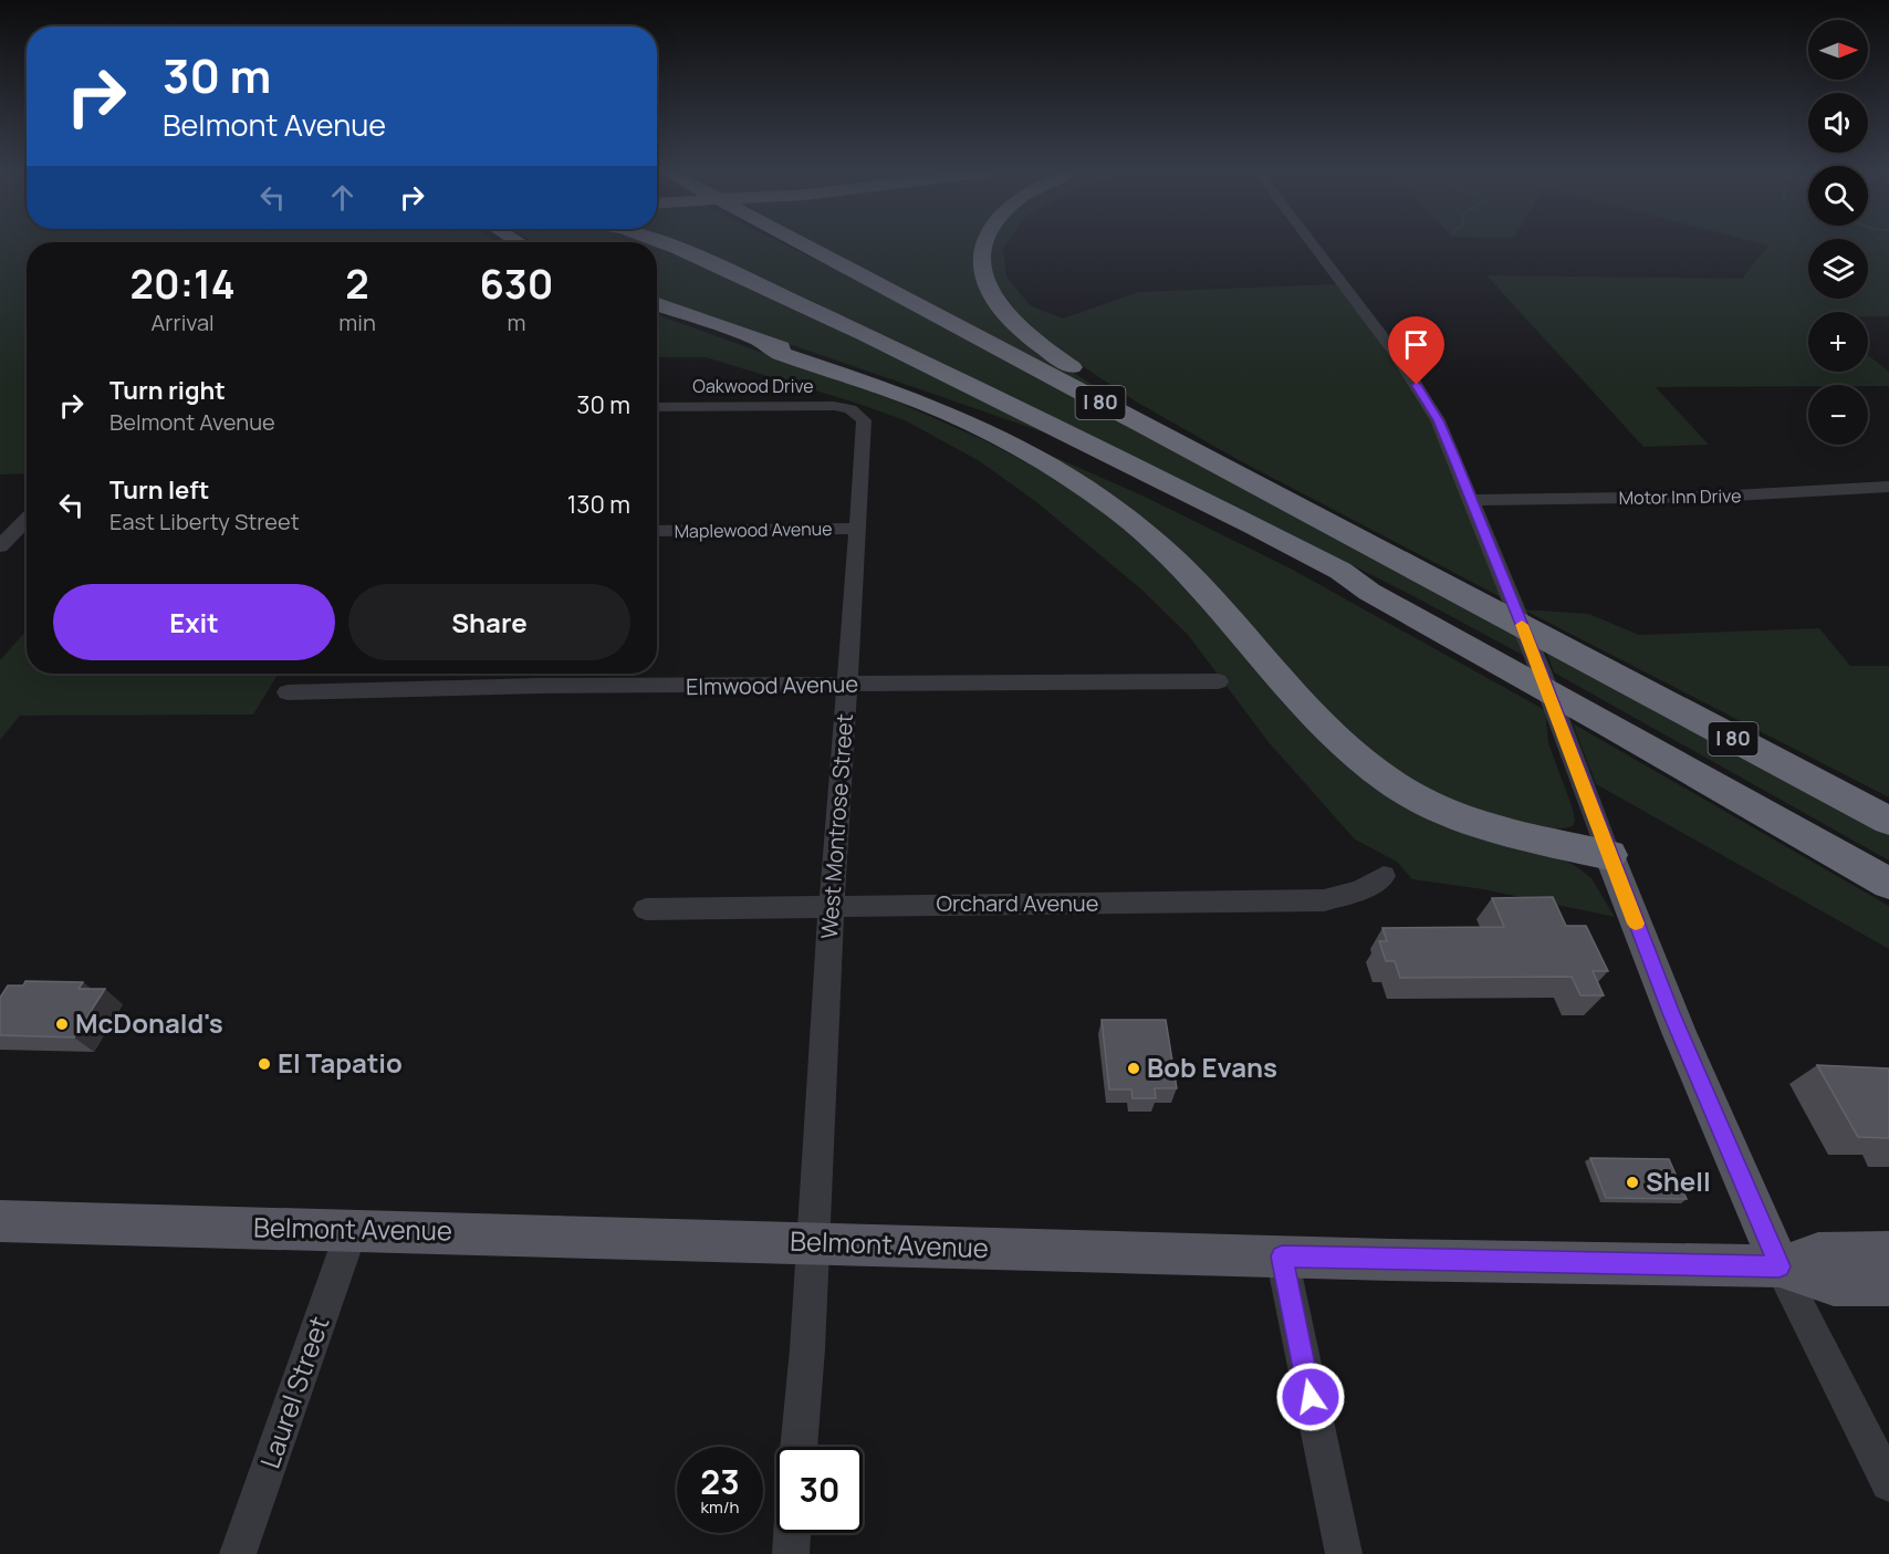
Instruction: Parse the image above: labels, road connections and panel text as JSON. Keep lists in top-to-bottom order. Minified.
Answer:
{"streets":{"highway":["I 80"],"main road":["Belmont Avenue"],"street":["Oakwood Drive","Motor Inn Drive","Maplewood Avenue","Elmwood Avenue","West Montrose Street","Orchard Avenue","Laurel Street"]},"crossings":[["Oakwood Drive","West Montrose Street"],["Maplewood Avenue","West Montrose Street"],["Elmwood Avenue","West Montrose Street"],["West Montrose Street","Orchard Avenue"],["West Montrose Street","Belmont Avenue"],["Belmont Avenue","Laurel Street"]],"places":["McDonald's","El Tapatio","Bob Evans","Shell"],"north":"right","page":{"map_buttons":["+","−"],"turn":["30 m","Belmont Avenue"],"eta":["20:14","Arrival","2","min","630","m"],"list":[{"name":"Turn right","note":"Belmont Avenue","value":"30 m"},{"name":"Turn left","note":"East Liberty Street","value":"130 m"}],"buttons":["Exit","Share"],"speed":"23 km/h","limit":"30"}}
